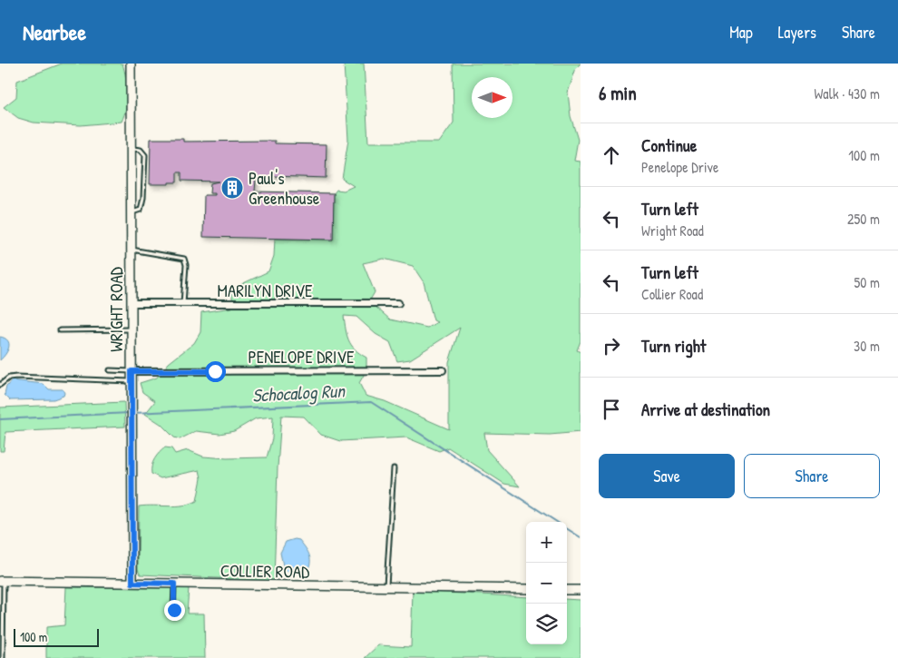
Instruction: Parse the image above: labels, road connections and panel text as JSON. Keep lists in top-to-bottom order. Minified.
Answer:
{"streets":{"street":["MARILYN DRIVE","WRIGHT ROAD","PENELOPE DRIVE","COLLIER ROAD"]},"crossings":[["MARILYN DRIVE","WRIGHT ROAD"],["WRIGHT ROAD","PENELOPE DRIVE"],["WRIGHT ROAD","COLLIER ROAD"]],"water":["Schocalog Run"],"places":{"building":["Paul's Greenhouse"]},"scale_bar":"100 m","north":"right","page":{"header":"Nearbee","nav":["Map","Layers","Share"],"heading":["6 min","Walk · 430 m"],"list":[["Continue","Penelope Drive","100 m"],["Turn left","Wright Road","250 m"],["Turn left","Collier Road","50 m"],["Turn right","30 m"],"Arrive at destination"],"buttons":["Save","Share"],"map_buttons":["+","−"],"scale":"100 m"}}
